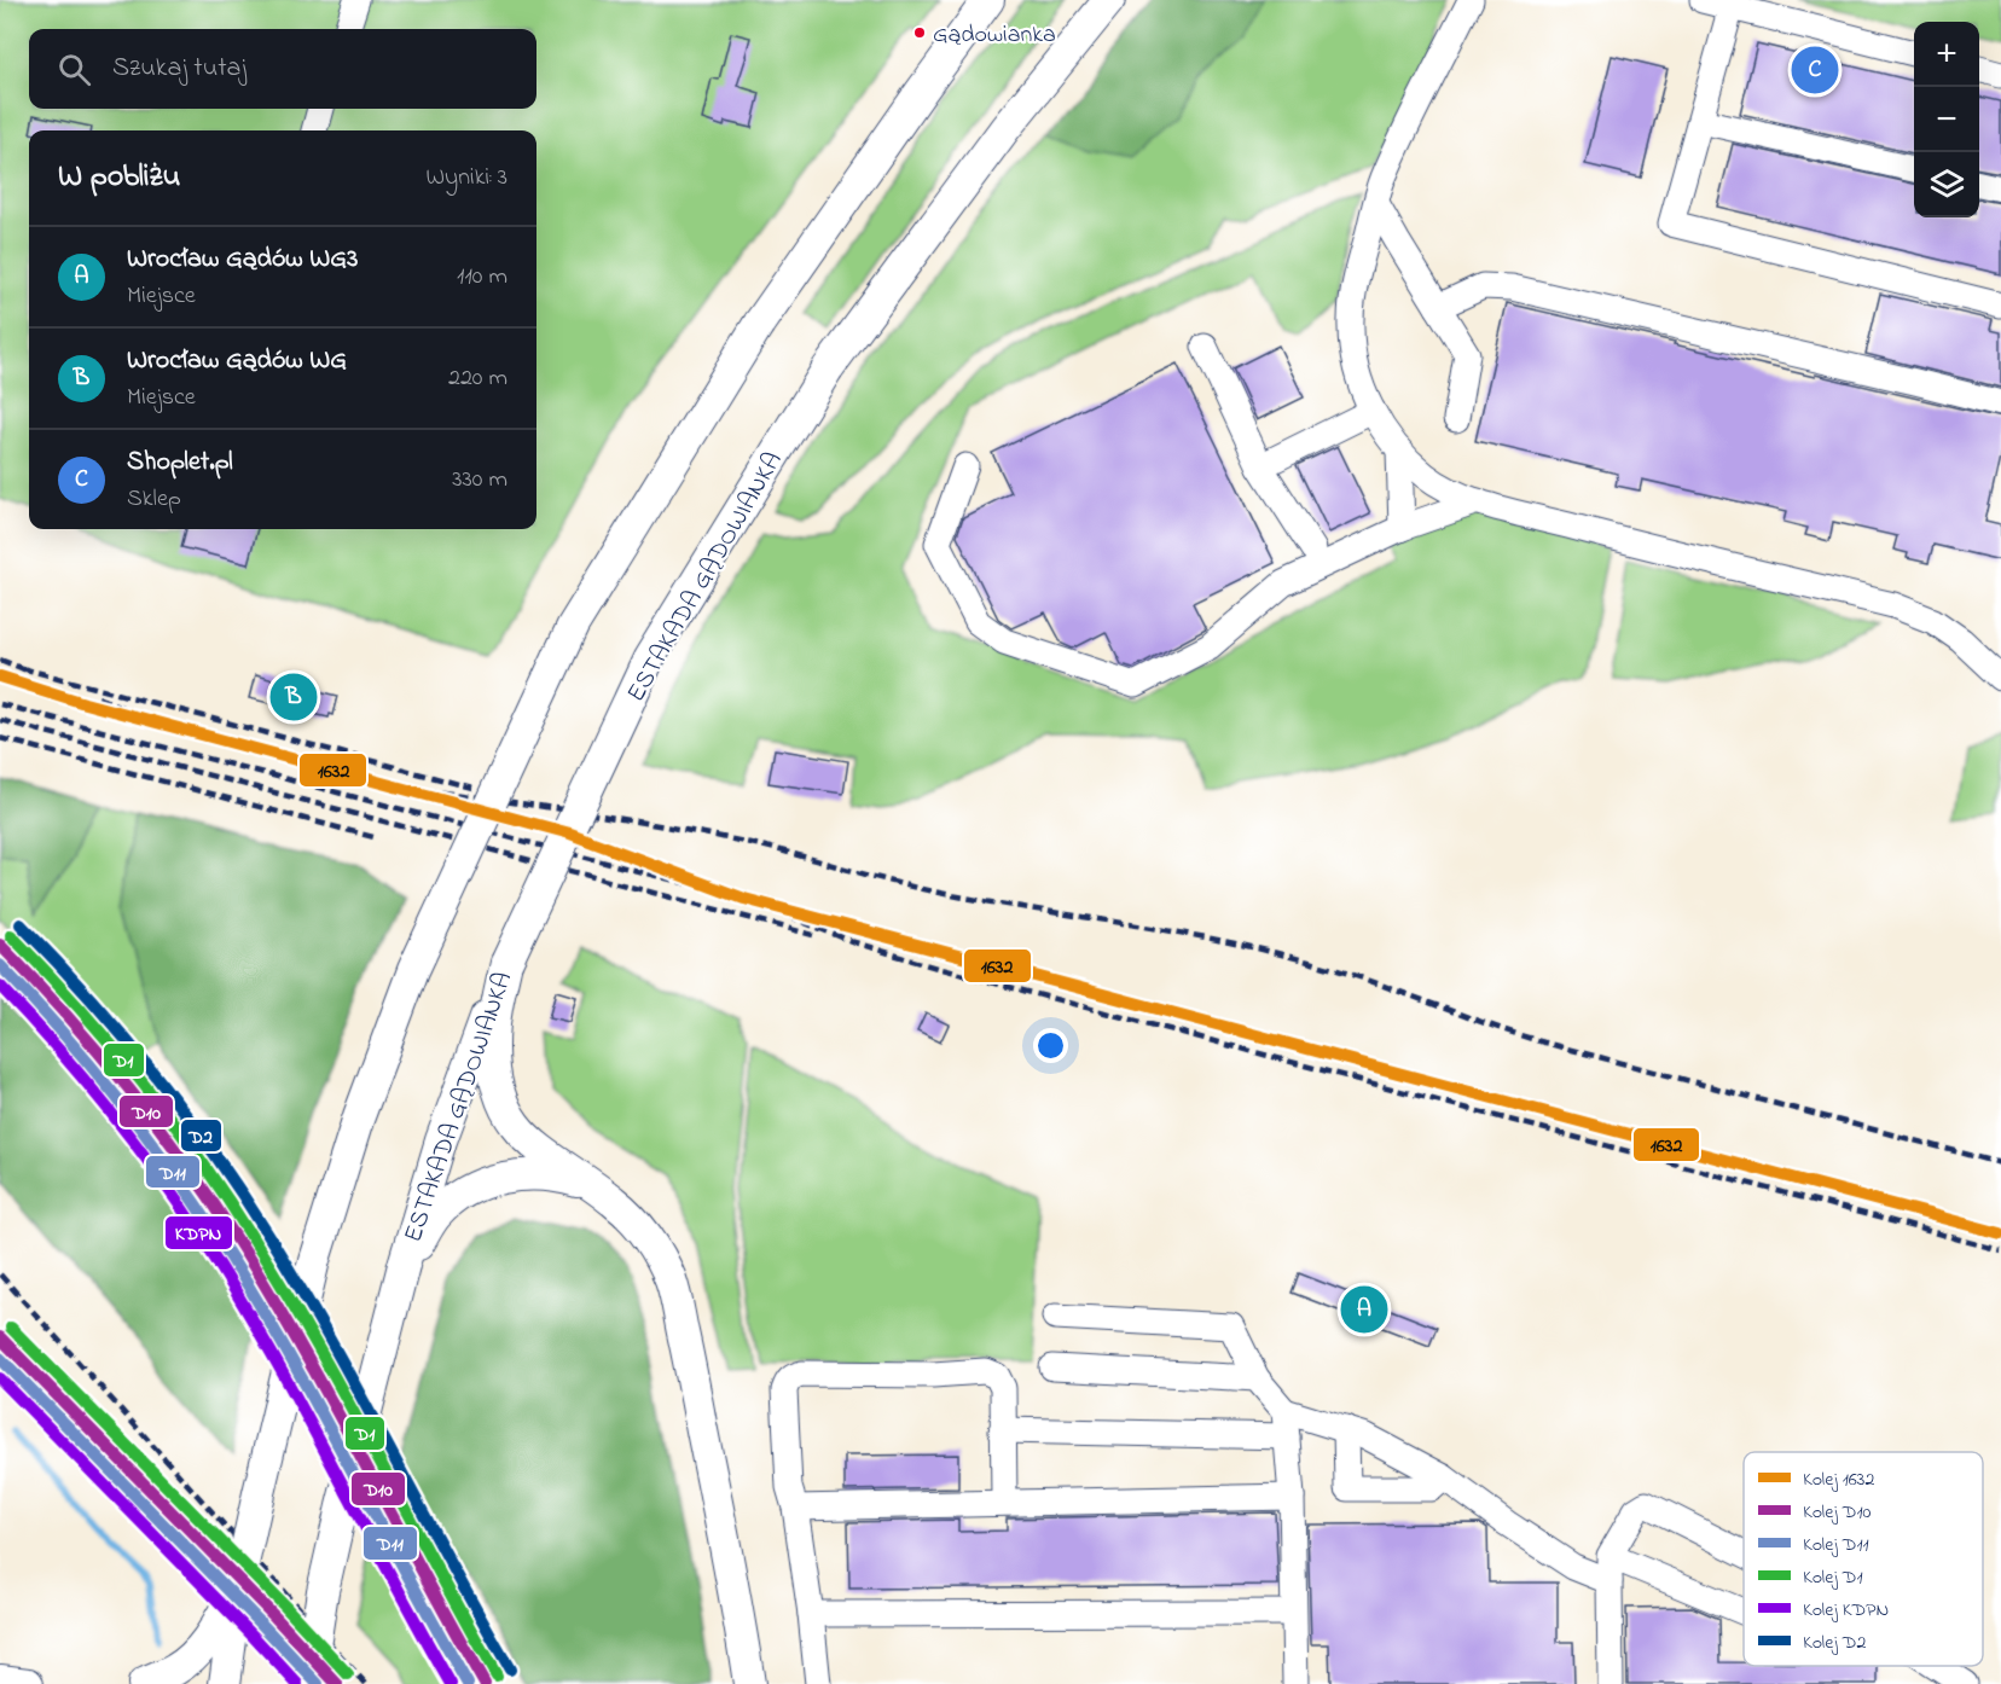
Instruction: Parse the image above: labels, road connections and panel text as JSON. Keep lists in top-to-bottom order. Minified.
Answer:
{"streets":{"main road":["ESTAKADA GĄDOWIANKA"]},"places":["Gądowianka"],"lines":["rail line 1632","rail line D2","rail line D1","rail line D10","rail line D11","rail line KDPN"],"legend":["Kolej 1632","Kolej D10","Kolej D11","Kolej D1","Kolej KDPN","Kolej D2"],"page":{"map_buttons":["+","−"],"search":"Szukaj tutaj","pins":["C","B","A"],"heading":["W pobliżu","Wyniki: 3"],"list":[{"mark":"A","name":"Wrocław Gądów WG3","note":"Miejsce","value":"110 m"},{"mark":"B","name":"Wrocław Gądów WG","note":"Miejsce","value":"220 m"},{"mark":"C","name":"Shoplet.pl","note":"Sklep","value":"330 m"}]}}
